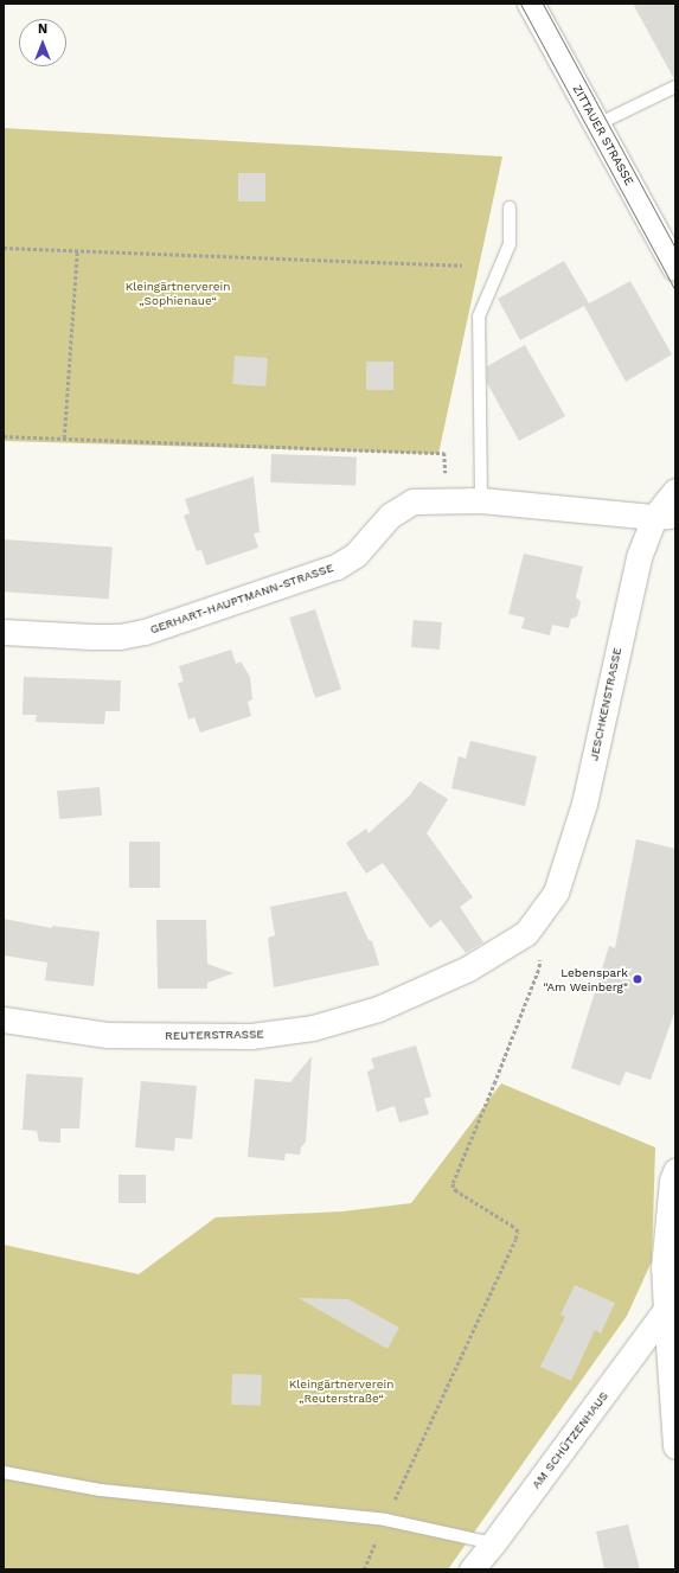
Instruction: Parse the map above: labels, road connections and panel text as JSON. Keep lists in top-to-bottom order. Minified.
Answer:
{"streets":{"main road":["ZITTAUER STRASSE"],"street":["GERHART-HAUPTMANN-STRASSE","JESCHKENSTRASSE","REUTERSTRASSE","AM SCHÜTZENHAUS"]},"crossings":[["GERHART-HAUPTMANN-STRASSE","JESCHKENSTRASSE"],["JESCHKENSTRASSE","REUTERSTRASSE"]],"parks":["Kleingärtnerverein „Sophienaue“","Kleingärtnerverein „Reuterstraße“"],"places":["Lebenspark \"Am Weinberg\""],"north":"top"}
